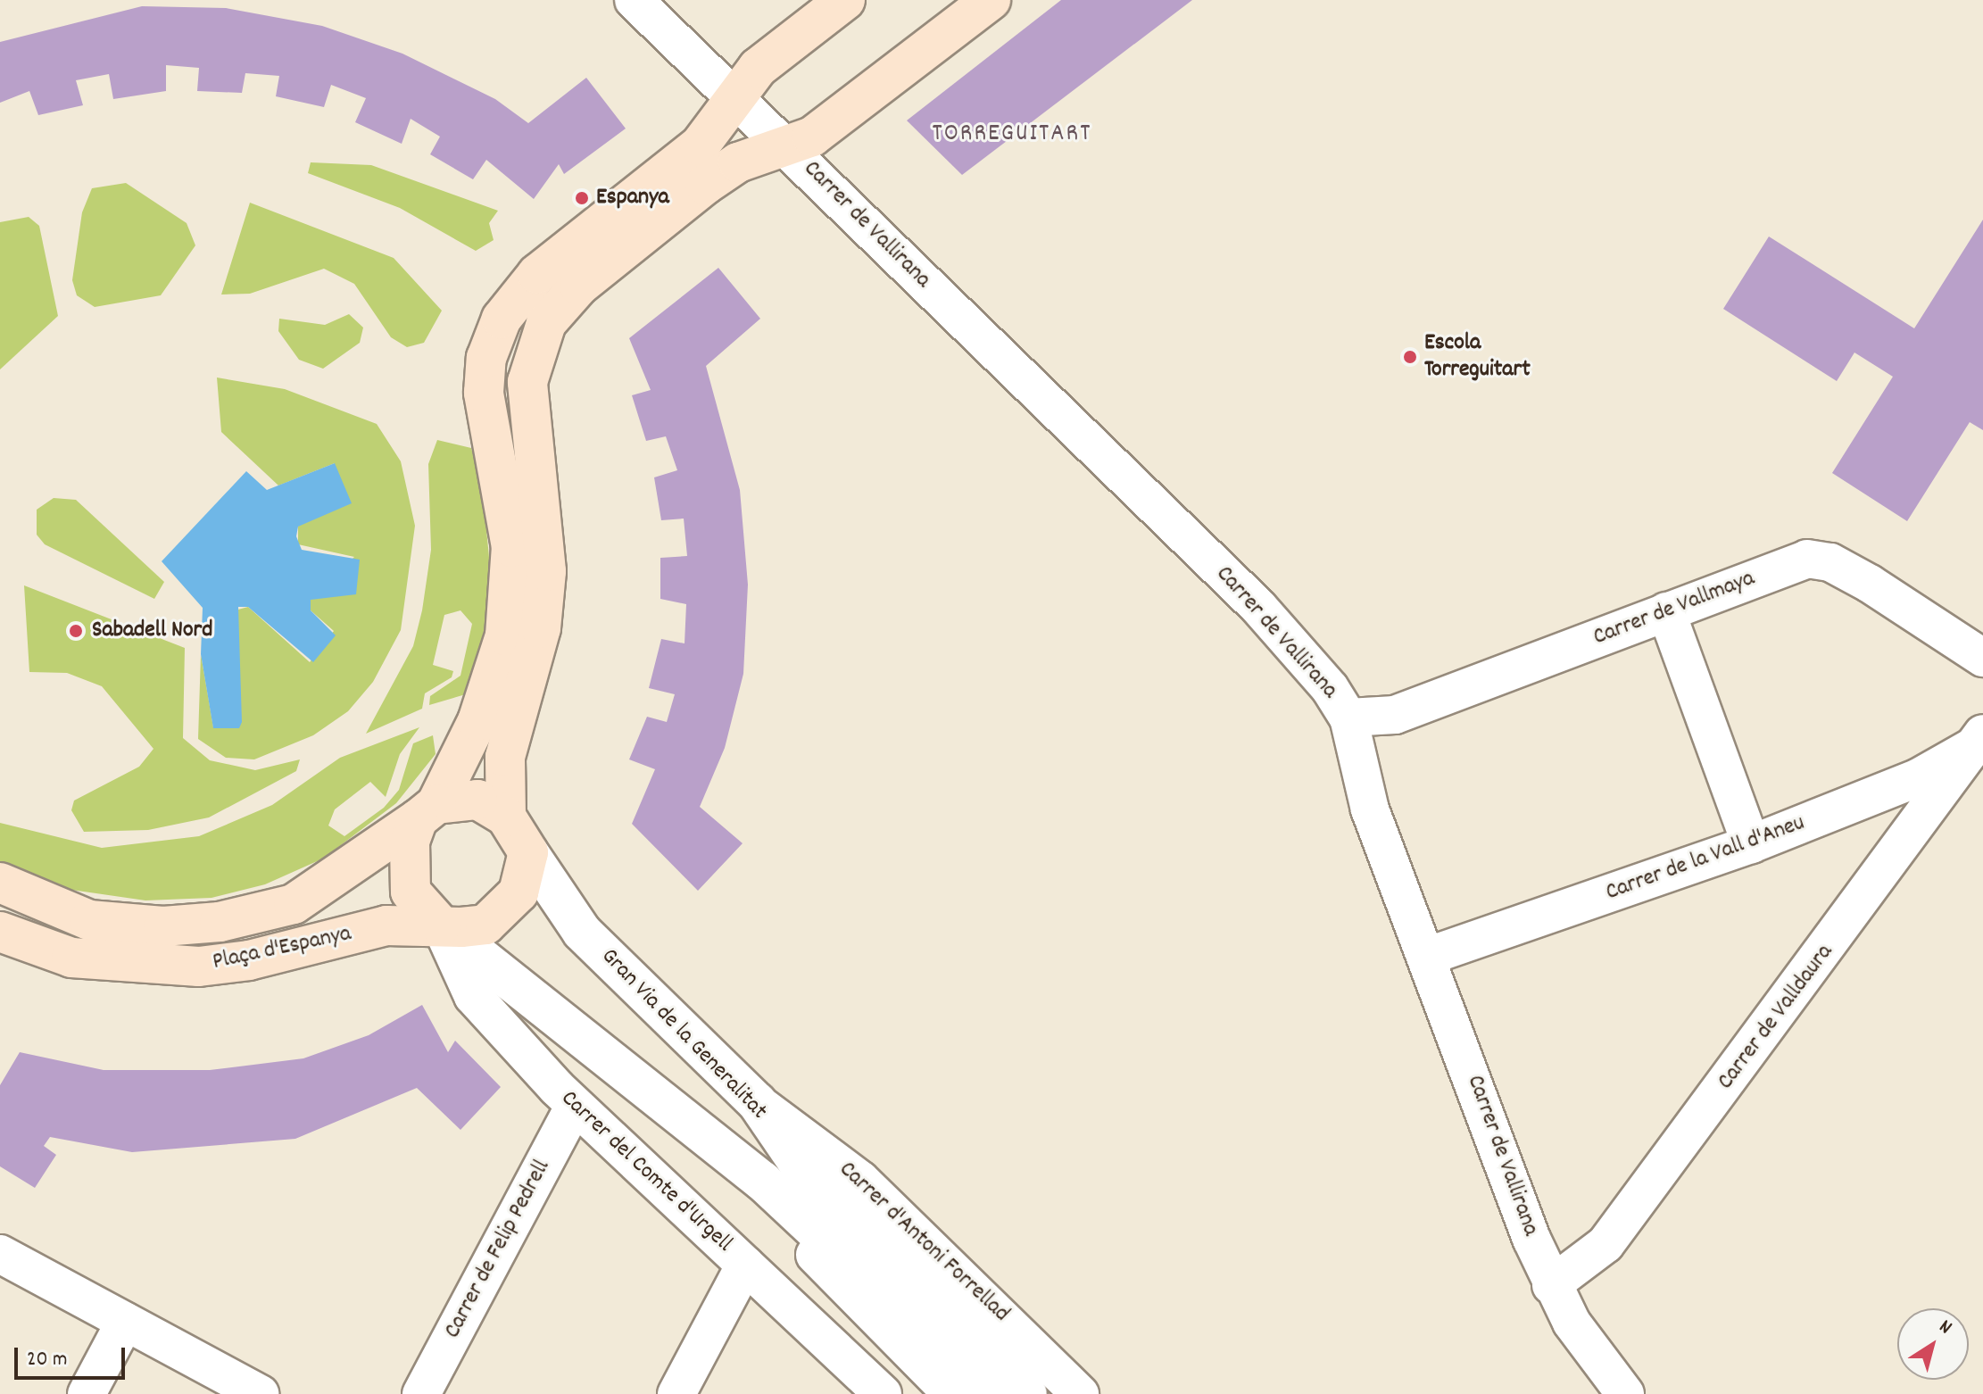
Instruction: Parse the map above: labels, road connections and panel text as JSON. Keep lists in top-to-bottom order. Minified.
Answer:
{"streets":{"main road":["Plaça d'Espanya"],"street":["Carrer de Vallirana","Carrer de Vallmaya","Carrer de la Vall d'Aneu","Carrer de Valldaura","Gran Via de la Generalitat","Carrer del Comte d'Urgell","Carrer d'Antoni Forrellad","Carrer de Felip Pedrell"]},"crossings":[["Carrer de Vallirana","Carrer de Vallmaya"],["Carrer de Vallirana","Carrer de la Vall d'Aneu"],["Carrer de Vallirana","Carrer de Valldaura"],["Carrer de la Vall d'Aneu","Carrer de Valldaura"],["Plaça d'Espanya","Gran Via de la Generalitat"],["Plaça d'Espanya","Carrer del Comte d'Urgell"],["Gran Via de la Generalitat","Carrer del Comte d'Urgell"],["Gran Via de la Generalitat","Carrer d'Antoni Forrellad"],["Carrer del Comte d'Urgell","Carrer de Felip Pedrell"]],"districts":["TORREGUITART"],"places":["Espanya","Escola Torreguitart","Sabadell Nord"],"scale_bar":"20 m","north":"top right"}
